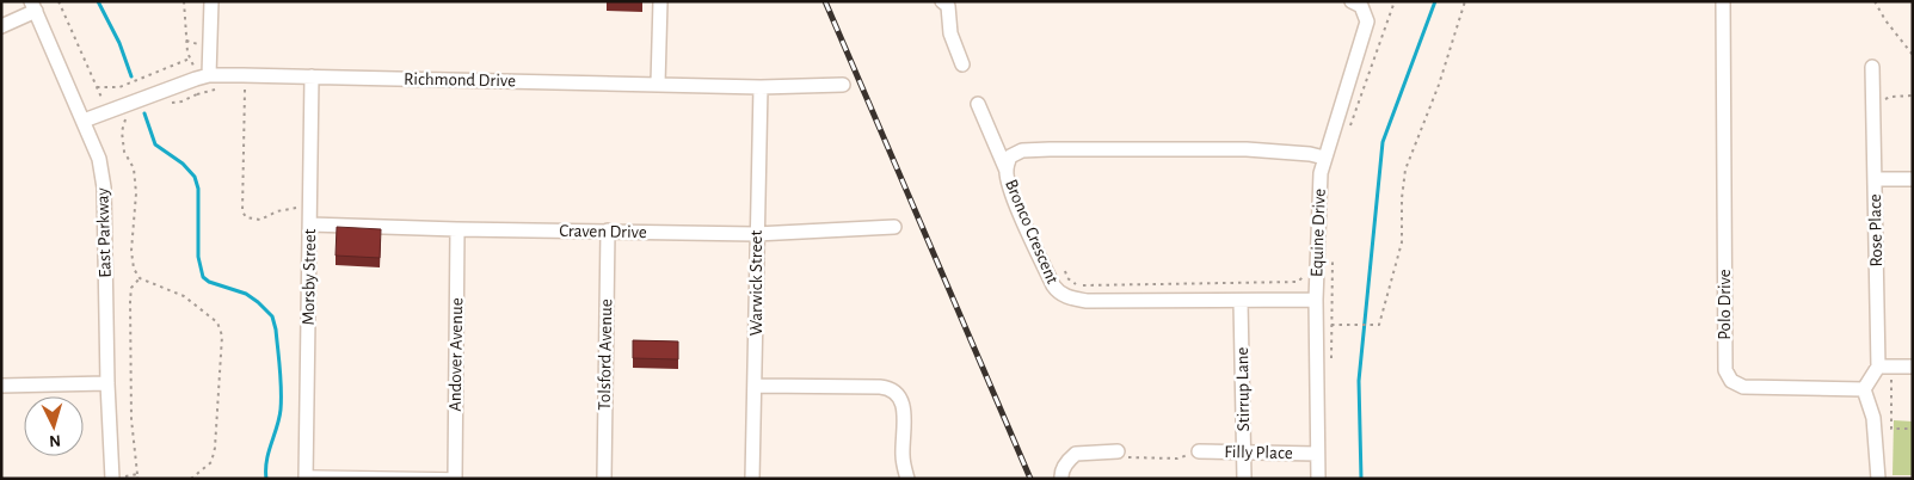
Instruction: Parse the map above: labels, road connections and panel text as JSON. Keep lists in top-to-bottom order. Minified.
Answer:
{"streets":{"street":["Richmond Drive","Rose Place","Craven Drive","Bronco Crescent","East Parkway","Equine Drive","Morsby Street","Warwick Street","Polo Drive","Andover Avenue","Tolsford Avenue","Stirrup Lane","Filly Place"]},"crossings":[["Richmond Drive","East Parkway"],["Richmond Drive","Morsby Street"],["Richmond Drive","Warwick Street"],["Craven Drive","Morsby Street"],["Craven Drive","Warwick Street"],["Craven Drive","Andover Avenue"],["Craven Drive","Tolsford Avenue"],["Bronco Crescent","Equine Drive"],["Bronco Crescent","Stirrup Lane"],["Equine Drive","Filly Place"],["Stirrup Lane","Filly Place"]],"north":"bottom"}
